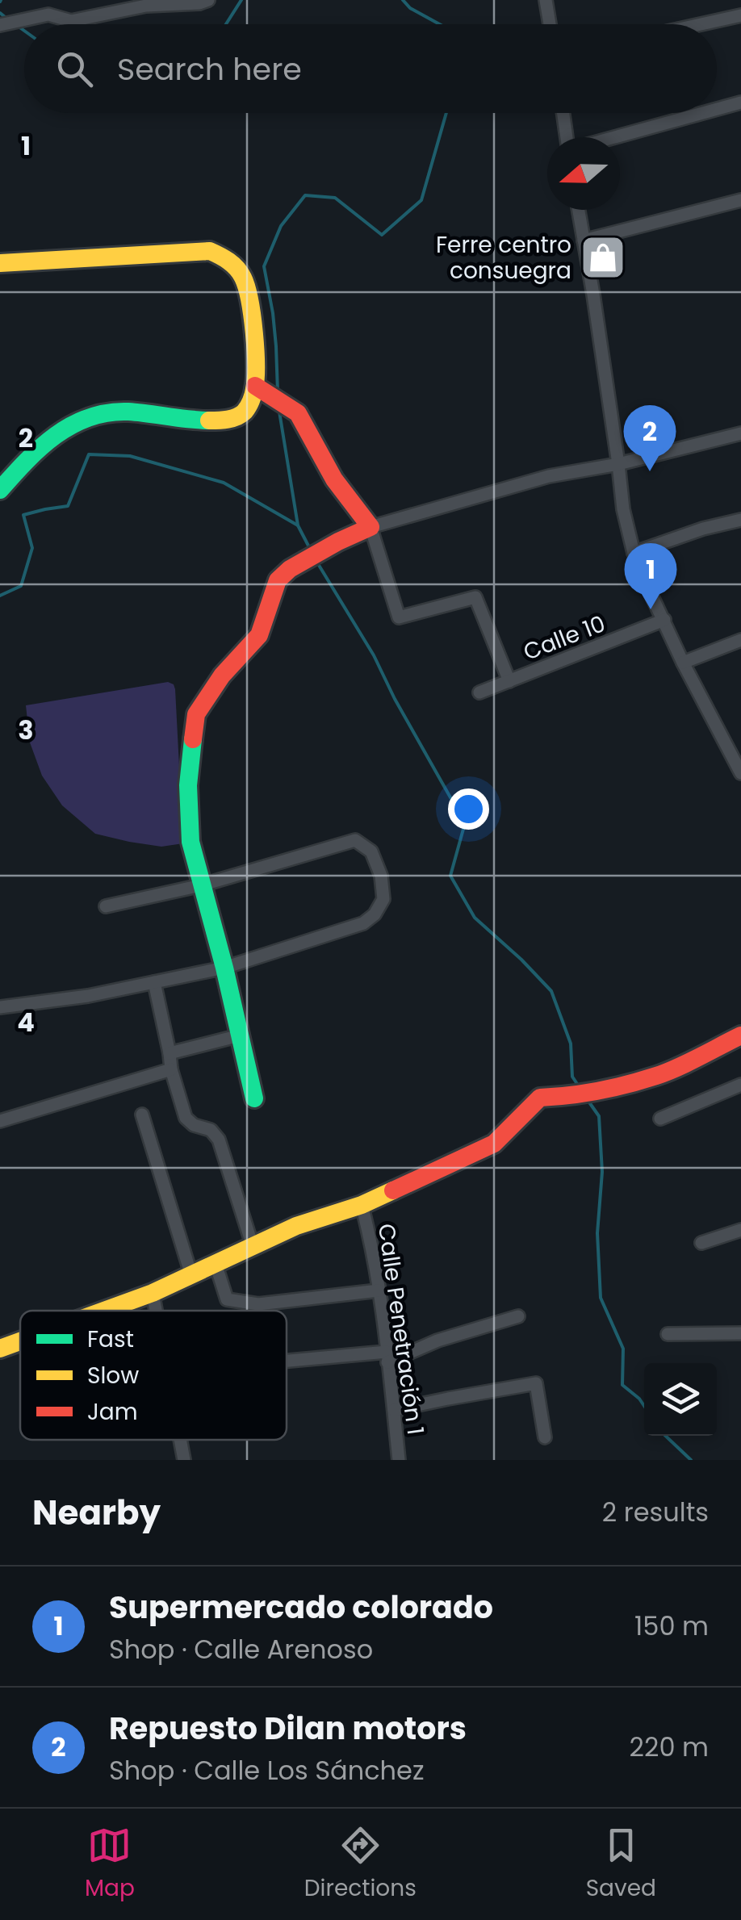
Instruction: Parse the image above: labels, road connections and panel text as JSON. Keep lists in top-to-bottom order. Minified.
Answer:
{"streets":{"street":["Calle 10","Calle Penetración 1"]},"places":{"shop":["Ferre centro consuegra"]},"legend":["Fast","Slow","Jam"],"north":"left","page":{"search":"Search here","pins":["2","1"],"heading":["Nearby","2 results"],"list":[{"mark":"1","name":"Supermercado colorado","note":"Shop · Calle Arenoso","value":"150 m"},{"mark":"2","name":"Repuesto Dilan motors","note":"Shop · Calle Los Sánchez","value":"220 m"}],"nav":["Map","Directions","Saved"]},"grid":{"rows":["1","2","3","4"]}}
